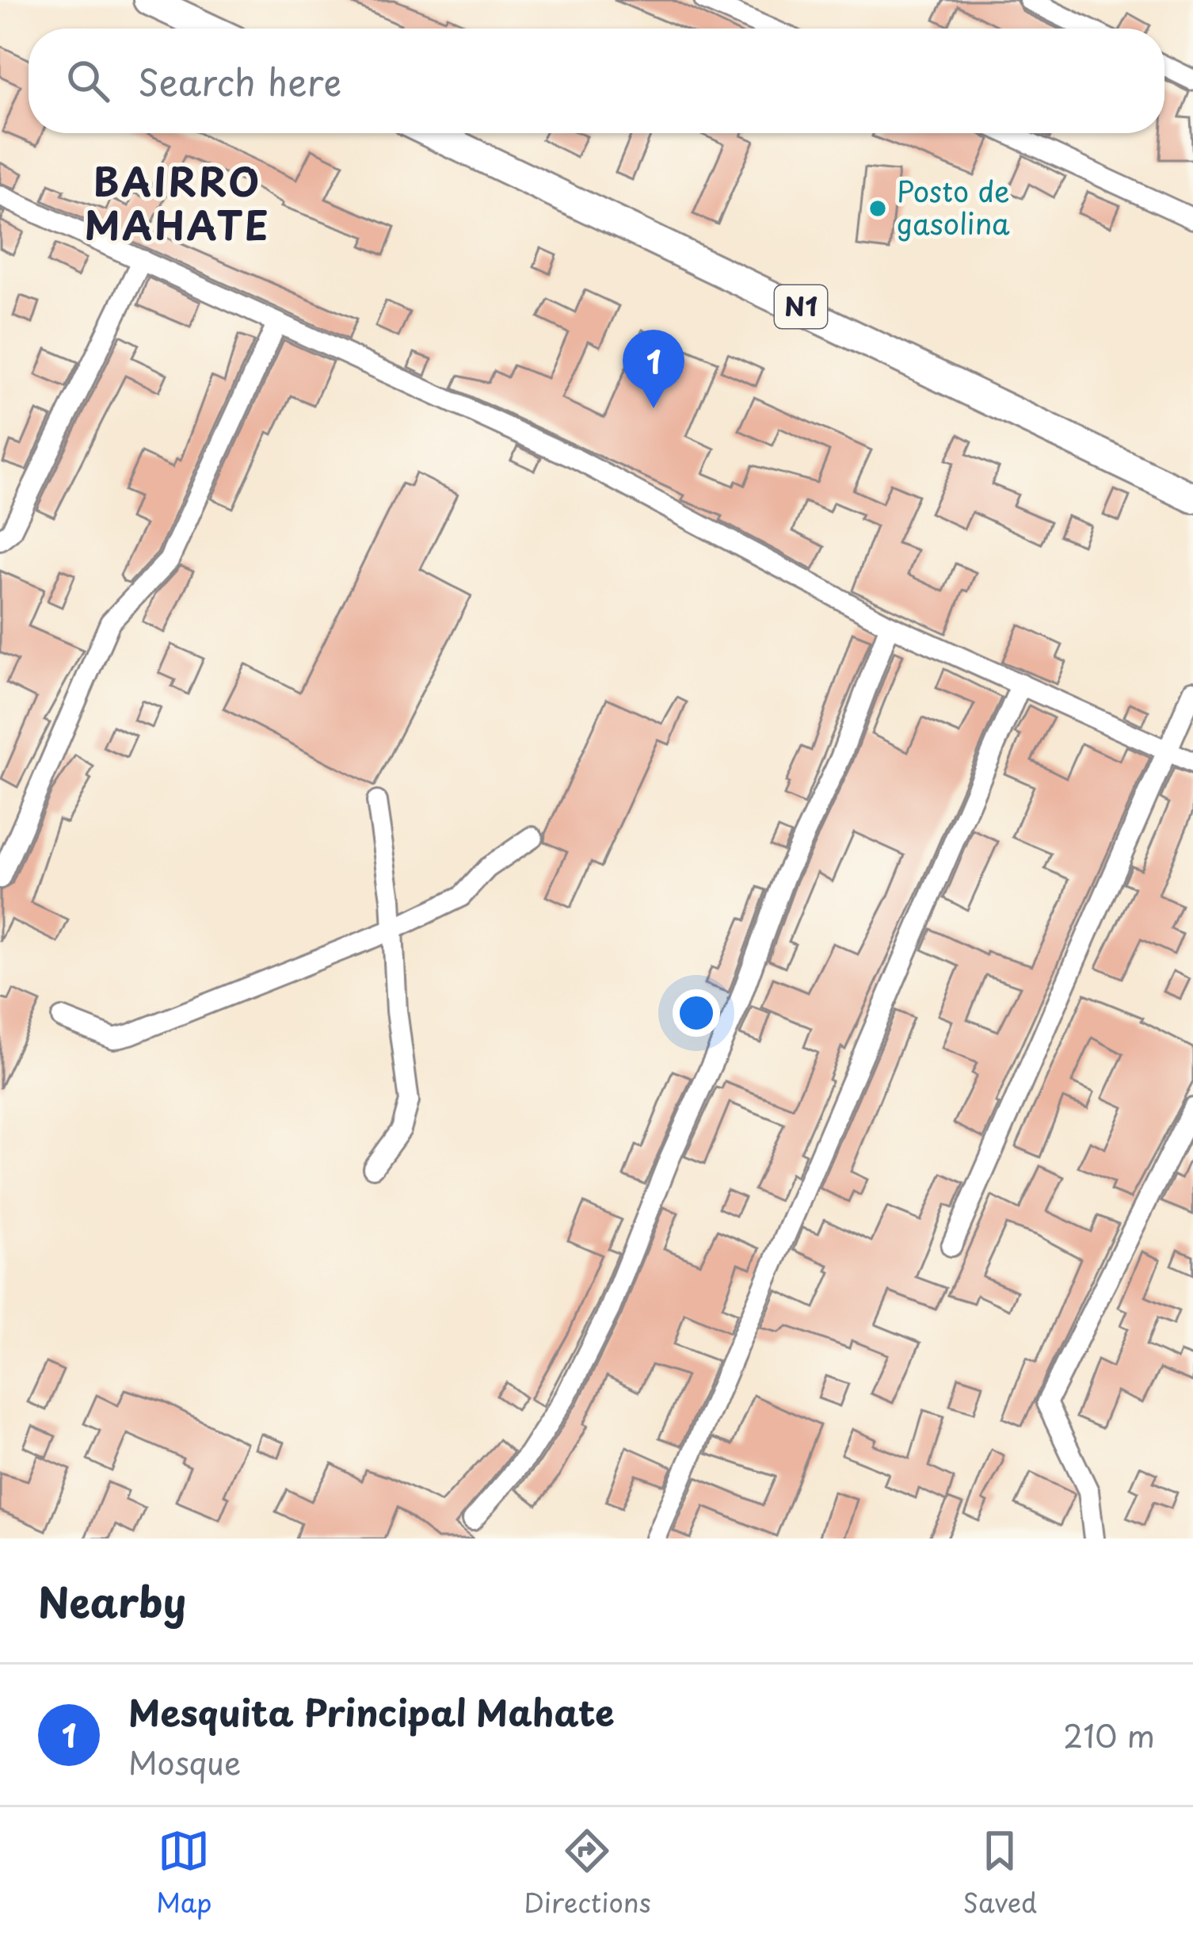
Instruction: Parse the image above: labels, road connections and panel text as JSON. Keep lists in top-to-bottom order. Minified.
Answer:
{"streets":{"highway":["N1"]},"districts":["BAIRRO MAHATE"],"places":["Posto de gasolina"],"page":{"search":"Search here","pins":"1","heading":"Nearby","list":[{"mark":"1","name":"Mesquita Principal Mahate","note":"Mosque","value":"210 m"}],"nav":["Map","Directions","Saved"]}}
